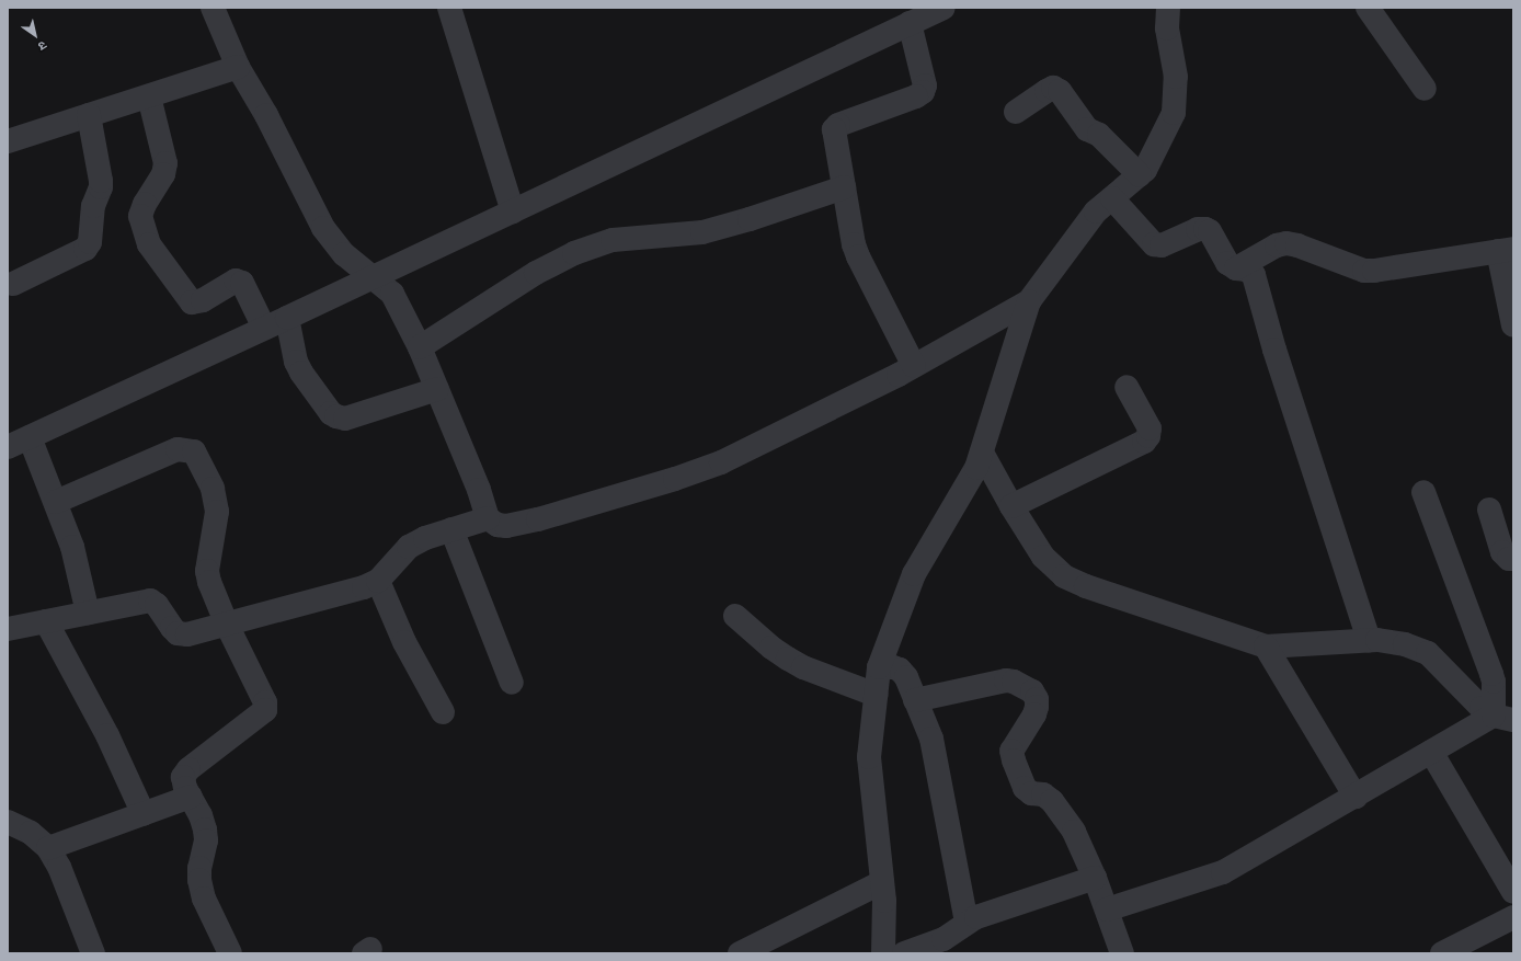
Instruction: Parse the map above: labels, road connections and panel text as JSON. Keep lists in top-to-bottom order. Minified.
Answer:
{"north":"bottom right"}
